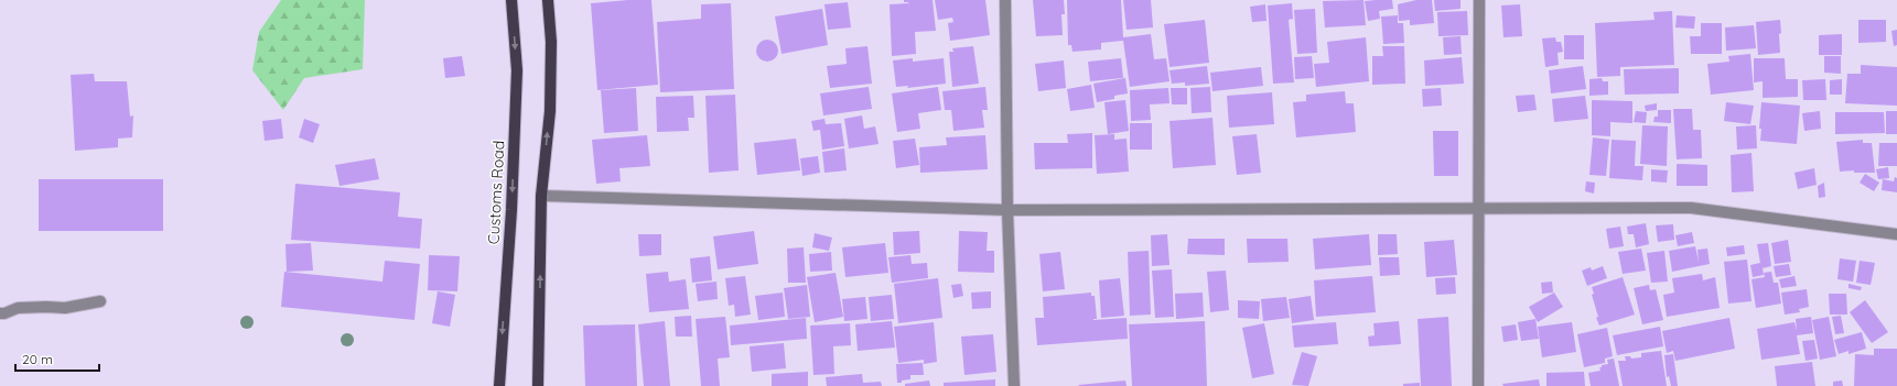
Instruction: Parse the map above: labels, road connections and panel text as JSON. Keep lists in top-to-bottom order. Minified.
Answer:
{"streets":{"main road":["Customs Road"]},"scale_bar":"20 m"}
